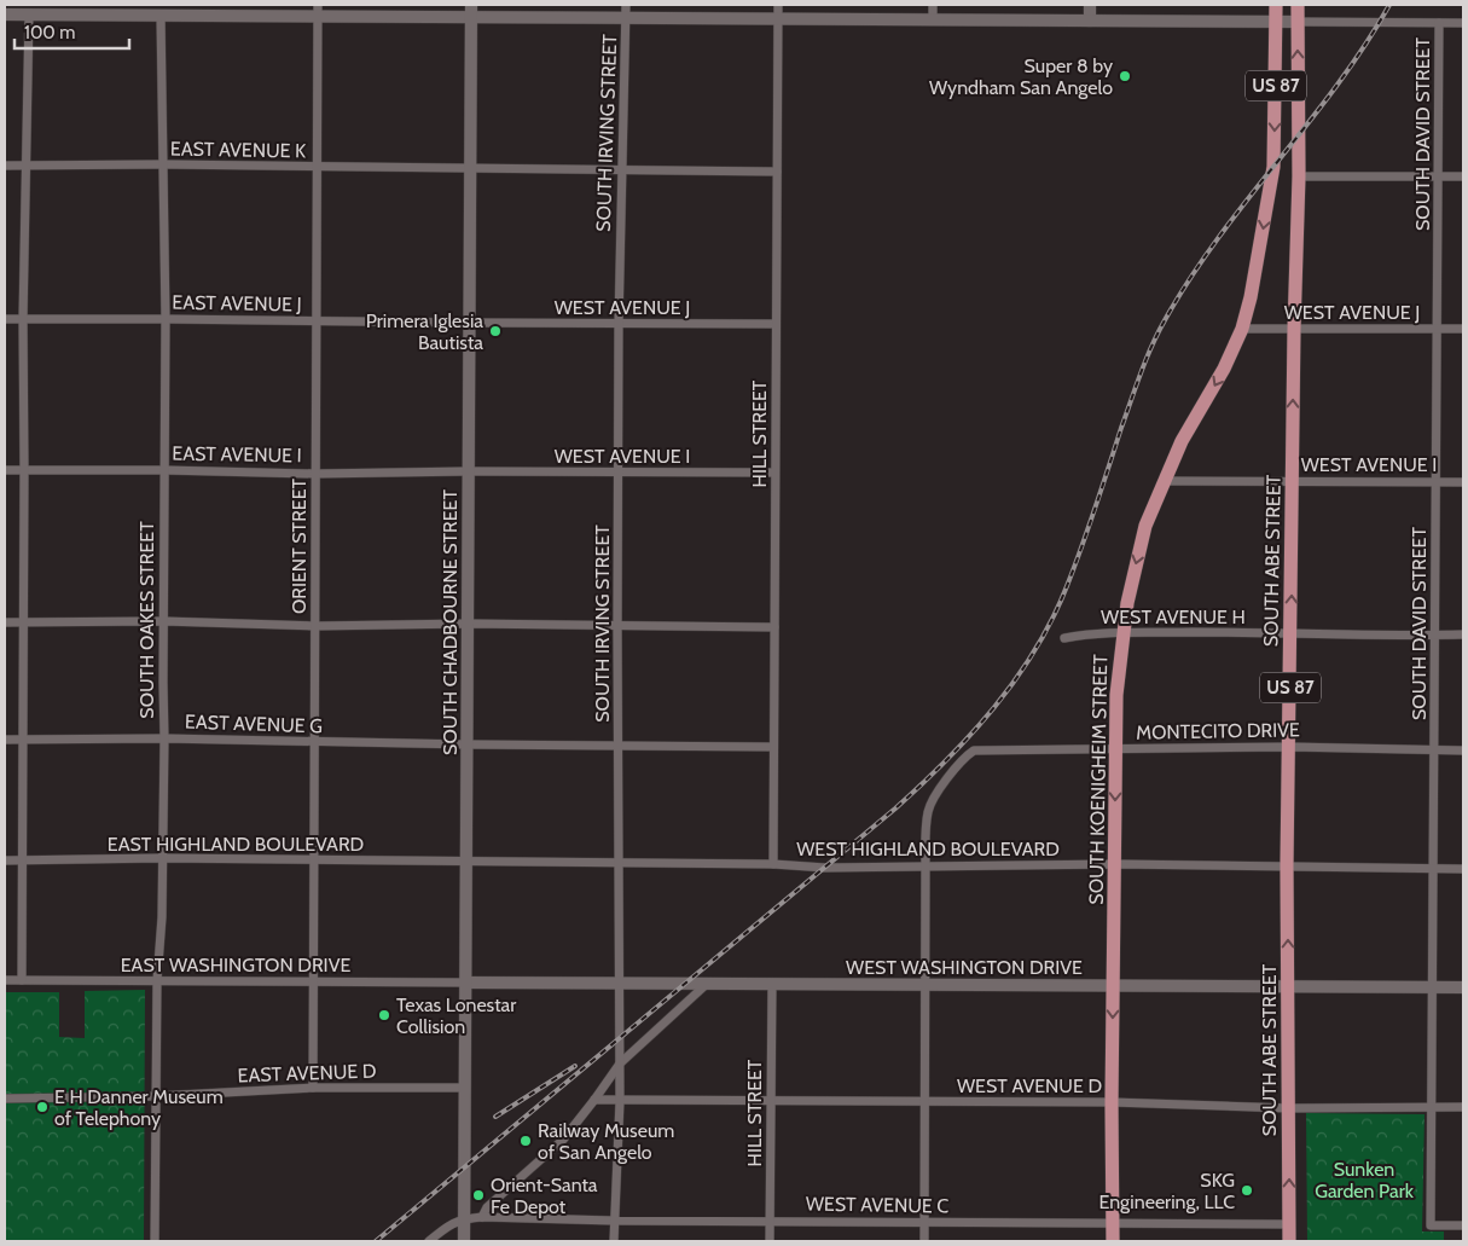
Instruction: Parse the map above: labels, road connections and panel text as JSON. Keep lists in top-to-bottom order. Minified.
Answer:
{"streets":{"main road":["US 87","SOUTH ABE STREET","SOUTH CHADBOURNE STREET","SOUTH KOENIGHEIM STREET","WEST WASHINGTON DRIVE"],"street":["SOUTH IRVING STREET","SOUTH DAVID STREET","EAST AVENUE K","EAST AVENUE J","WEST AVENUE J","HILL STREET","EAST AVENUE I","WEST AVENUE I","ORIENT STREET","WEST AVENUE H","SOUTH OAKES STREET","EAST AVENUE G","MONTECITO DRIVE","EAST HIGHLAND BOULEVARD","WEST HIGHLAND BOULEVARD","EAST WASHINGTON DRIVE","EAST AVENUE D","WEST AVENUE D","WEST AVENUE C"]},"crossings":[["US 87","SOUTH ABE STREET"],["US 87","SOUTH KOENIGHEIM STREET"],["SOUTH IRVING STREET","EAST AVENUE K"],["SOUTH IRVING STREET","WEST AVENUE J"],["SOUTH IRVING STREET","WEST AVENUE I"],["SOUTH IRVING STREET","EAST AVENUE G"],["SOUTH IRVING STREET","WEST HIGHLAND BOULEVARD"],["SOUTH IRVING STREET","WEST WASHINGTON DRIVE"],["SOUTH IRVING STREET","WEST AVENUE D"],["SOUTH IRVING STREET","WEST AVENUE C"],["SOUTH DAVID STREET","WEST AVENUE J"],["SOUTH DAVID STREET","WEST AVENUE I"],["SOUTH DAVID STREET","WEST AVENUE H"],["SOUTH DAVID STREET","MONTECITO DRIVE"],["SOUTH DAVID STREET","WEST HIGHLAND BOULEVARD"],["SOUTH DAVID STREET","WEST WASHINGTON DRIVE"],["SOUTH DAVID STREET","WEST AVENUE D"],["EAST AVENUE K","HILL STREET"],["EAST AVENUE K","ORIENT STREET"],["EAST AVENUE K","SOUTH OAKES STREET"],["EAST AVENUE K","SOUTH CHADBOURNE STREET"],["EAST AVENUE J","WEST AVENUE J"],["EAST AVENUE J","ORIENT STREET"],["EAST AVENUE J","SOUTH OAKES STREET"],["EAST AVENUE J","SOUTH CHADBOURNE STREET"],["WEST AVENUE J","HILL STREET"],["WEST AVENUE J","SOUTH ABE STREET"],["WEST AVENUE J","SOUTH CHADBOURNE STREET"],["WEST AVENUE J","SOUTH KOENIGHEIM STREET"],["HILL STREET","WEST AVENUE I"],["HILL STREET","EAST AVENUE G"],["HILL STREET","WEST HIGHLAND BOULEVARD"],["HILL STREET","WEST WASHINGTON DRIVE"],["HILL STREET","WEST AVENUE D"],["HILL STREET","WEST AVENUE C"],["EAST AVENUE I","WEST AVENUE I"],["EAST AVENUE I","ORIENT STREET"],["EAST AVENUE I","SOUTH OAKES STREET"],["EAST AVENUE I","SOUTH CHADBOURNE STREET"],["WEST AVENUE I","SOUTH ABE STREET"],["WEST AVENUE I","SOUTH CHADBOURNE STREET"],["WEST AVENUE I","SOUTH KOENIGHEIM STREET"],["ORIENT STREET","EAST AVENUE G"],["ORIENT STREET","EAST HIGHLAND BOULEVARD"],["ORIENT STREET","EAST WASHINGTON DRIVE"],["ORIENT STREET","EAST AVENUE D"],["SOUTH ABE STREET","WEST AVENUE H"],["SOUTH ABE STREET","MONTECITO DRIVE"],["SOUTH ABE STREET","WEST HIGHLAND BOULEVARD"],["SOUTH ABE STREET","WEST WASHINGTON DRIVE"],["SOUTH ABE STREET","WEST AVENUE D"],["SOUTH ABE STREET","WEST AVENUE C"],["WEST AVENUE H","SOUTH KOENIGHEIM STREET"],["SOUTH OAKES STREET","EAST AVENUE G"],["SOUTH OAKES STREET","EAST HIGHLAND BOULEVARD"],["SOUTH OAKES STREET","EAST WASHINGTON DRIVE"],["SOUTH OAKES STREET","EAST AVENUE D"],["SOUTH CHADBOURNE STREET","EAST AVENUE G"],["SOUTH CHADBOURNE STREET","EAST HIGHLAND BOULEVARD"],["SOUTH CHADBOURNE STREET","WEST HIGHLAND BOULEVARD"],["SOUTH CHADBOURNE STREET","EAST WASHINGTON DRIVE"],["SOUTH CHADBOURNE STREET","WEST WASHINGTON DRIVE"],["SOUTH CHADBOURNE STREET","EAST AVENUE D"],["SOUTH CHADBOURNE STREET","WEST AVENUE C"],["MONTECITO DRIVE","SOUTH KOENIGHEIM STREET"],["MONTECITO DRIVE","WEST HIGHLAND BOULEVARD"],["SOUTH KOENIGHEIM STREET","WEST HIGHLAND BOULEVARD"],["SOUTH KOENIGHEIM STREET","WEST WASHINGTON DRIVE"],["SOUTH KOENIGHEIM STREET","WEST AVENUE D"],["SOUTH KOENIGHEIM STREET","WEST AVENUE C"],["EAST HIGHLAND BOULEVARD","WEST HIGHLAND BOULEVARD"],["EAST WASHINGTON DRIVE","WEST WASHINGTON DRIVE"]],"one_way":["SOUTH ABE STREET","SOUTH KOENIGHEIM STREET"],"parks":["Sunken Garden Park"],"places":["Super 8 by Wyndham San Angelo","Primera Iglesia Bautista","Texas Lonestar Collision","E H Danner Museum of Telephony","Railway Museum of San Angelo","SKG Engineering, LLC","Orient-Santa Fe Depot"],"scale_bar":"100 m"}
